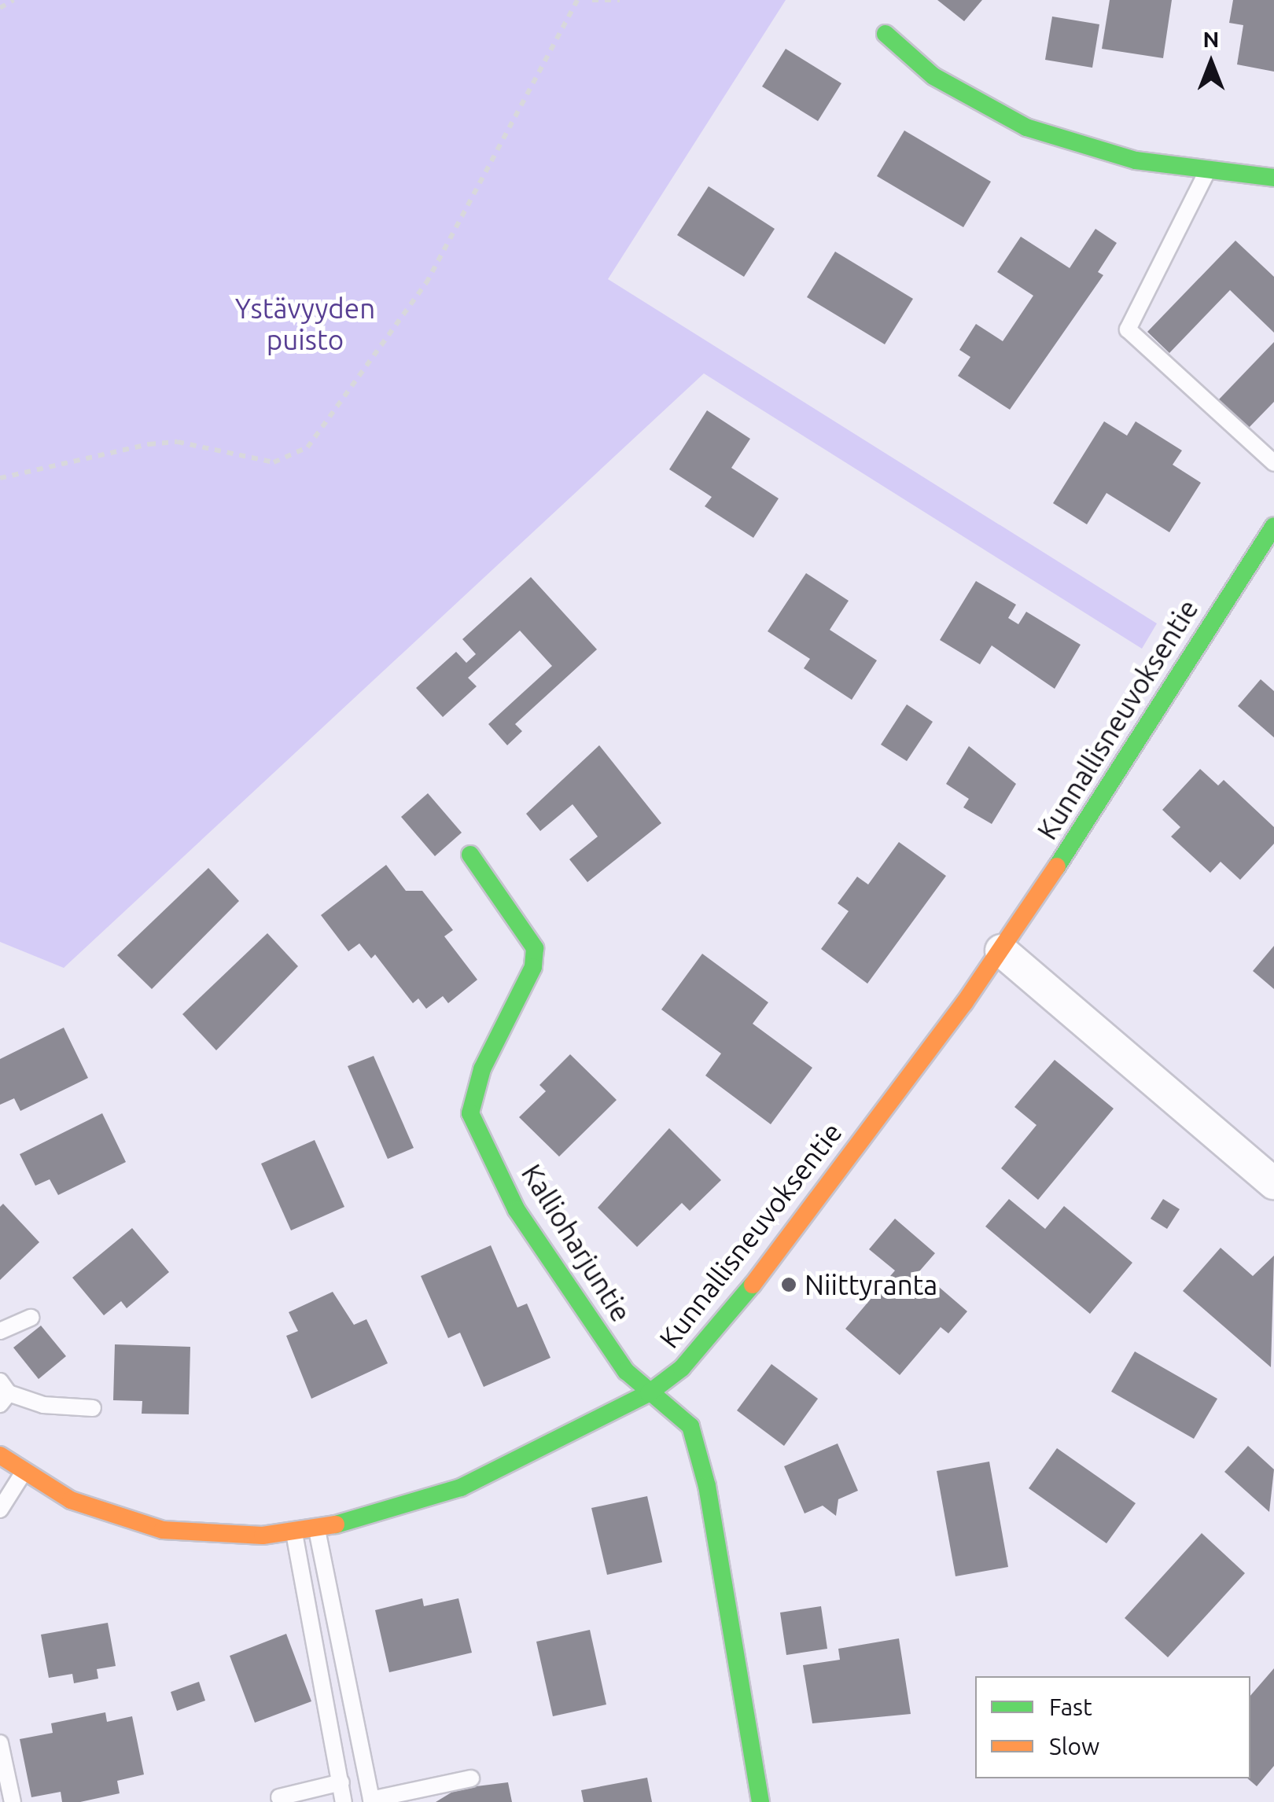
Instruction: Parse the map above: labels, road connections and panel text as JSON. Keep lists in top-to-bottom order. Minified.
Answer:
{"streets":{"street":["Kunnallisneuvoksentie","Kallioharjuntie"]},"crossings":[["Kunnallisneuvoksentie","Kallioharjuntie"]],"parks":["Ystävyyden puisto"],"places":["Niittyranta"],"legend":["Fast","Slow"],"north":"top"}
